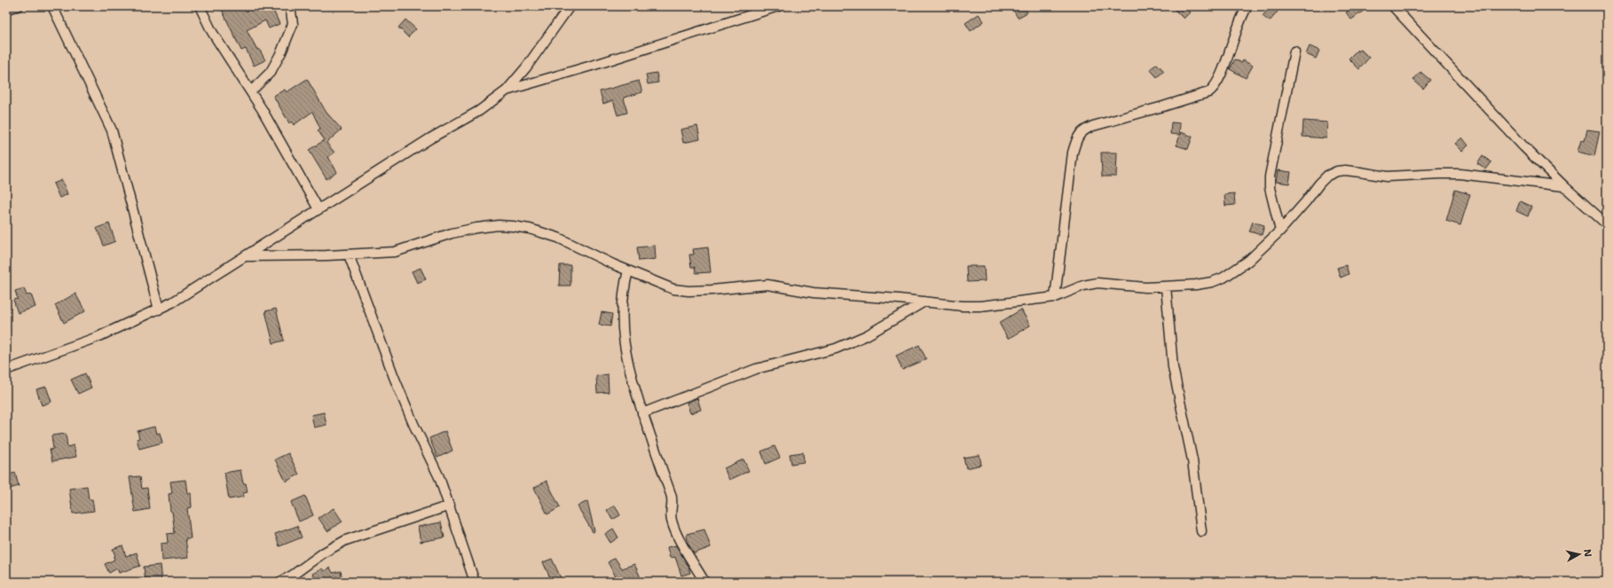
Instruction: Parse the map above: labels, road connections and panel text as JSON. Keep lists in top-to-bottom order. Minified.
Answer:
{"north":"right"}
